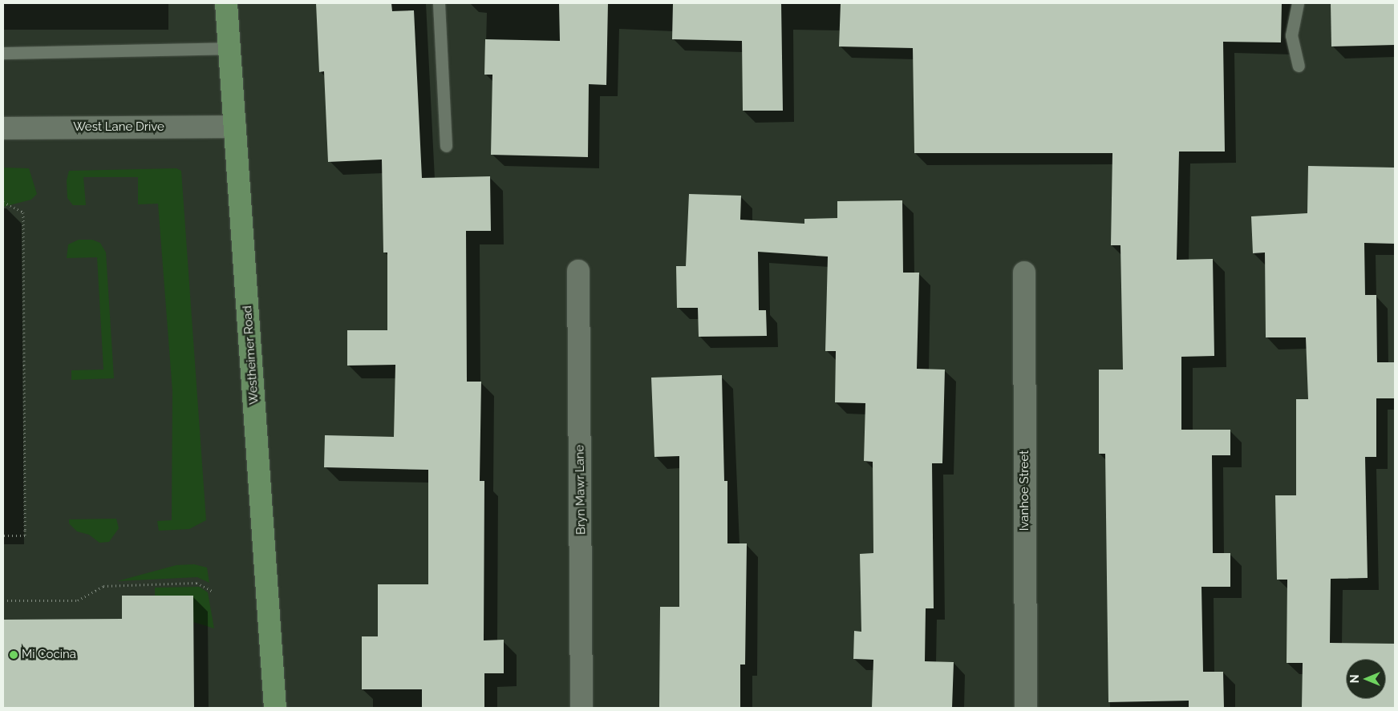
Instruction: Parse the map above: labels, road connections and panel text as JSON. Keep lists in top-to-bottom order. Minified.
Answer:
{"streets":{"main road":["Westheimer Road"],"street":["West Lane Drive","Bryn Mawr Lane","Ivanhoe Street"]},"crossings":[["West Lane Drive","Westheimer Road"]],"places":["Mi Cocina"],"north":"left"}
